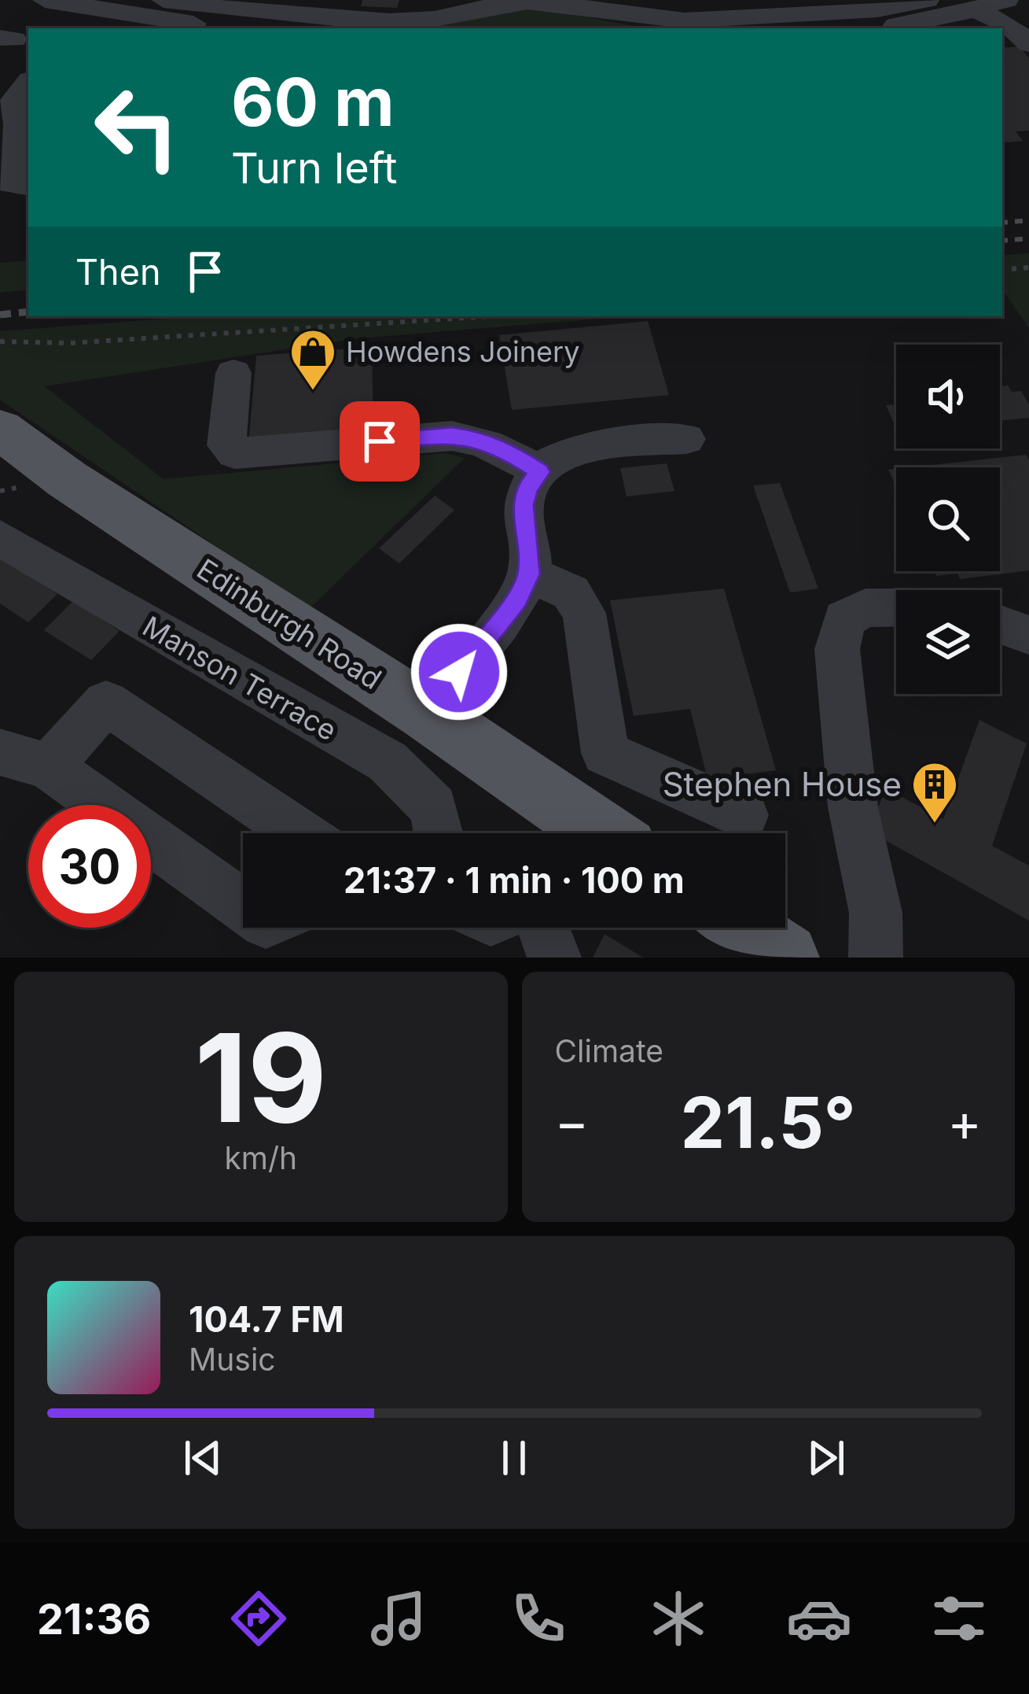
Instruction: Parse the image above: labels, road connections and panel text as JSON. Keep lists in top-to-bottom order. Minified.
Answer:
{"streets":{"main road":["Edinburgh Road"],"street":["Manson Terrace"]},"places":{"shop":["Howdens Joinery"],"building":["Stephen House"]},"page":{"turn":["60 m","Turn left"],"then":"Then","limit":"30","trip":"21:37 · 1 min · 100 m","tile":[["19","km/h"],"Climate"],"heat":["−","21.5°","+"],"song":["104.7 FM","Music"],"tabs":"21:36"}}
